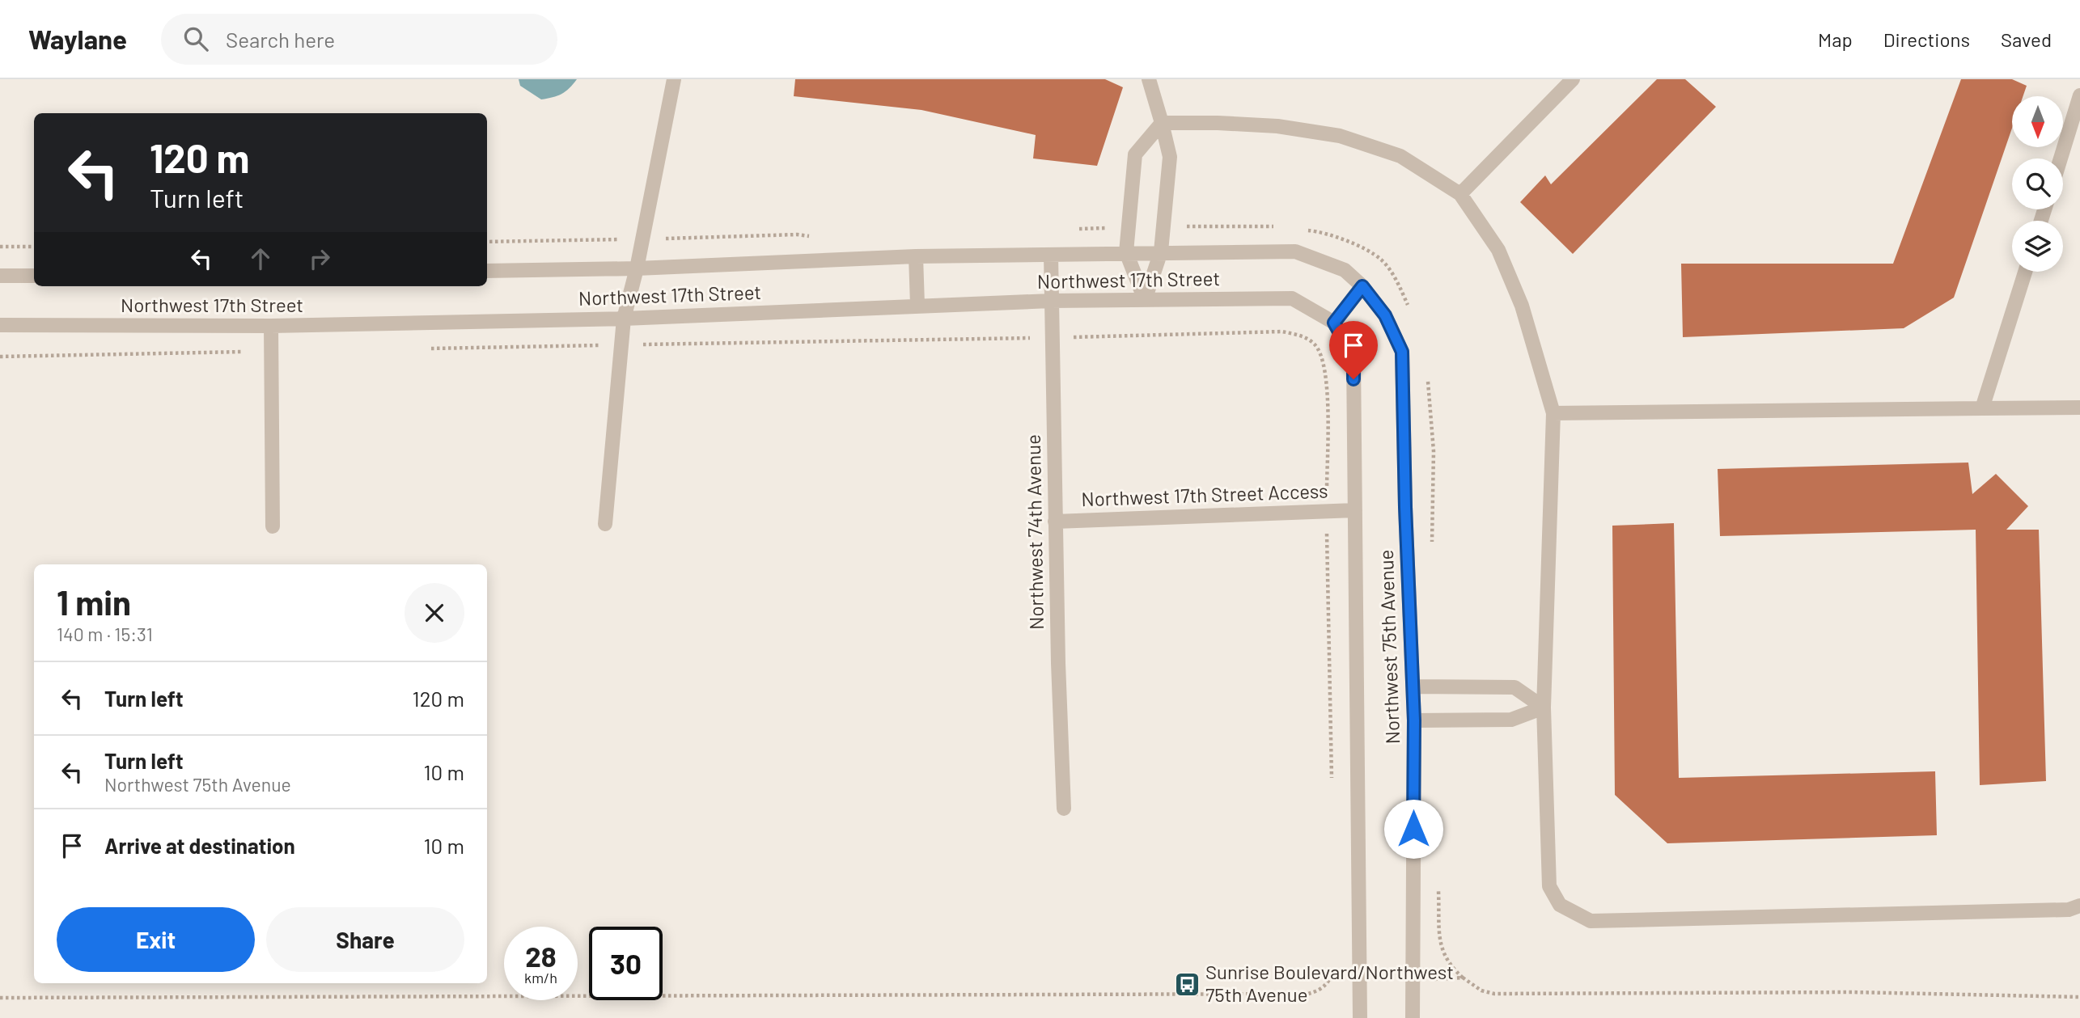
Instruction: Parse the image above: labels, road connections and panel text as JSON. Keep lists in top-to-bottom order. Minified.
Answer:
{"streets":{"street":["Northwest 17th Street","Northwest 17th Street Access","Northwest 74th Avenue","Northwest 75th Avenue"]},"crossings":[["Northwest 17th Street","Northwest 74th Avenue"],["Northwest 17th Street","Northwest 75th Avenue"],["Northwest 17th Street Access","Northwest 74th Avenue"],["Northwest 17th Street Access","Northwest 75th Avenue"]],"places":{"bus stop":["Sunrise Boulevard/Northwest 75th Avenue"]},"north":"bottom","page":{"header":"Waylane","search":"Search here","nav":["Map","Directions","Saved"],"turn":["120 m","Turn left"],"heading":["1 min","140 m · 15:31"],"list":[{"name":"Turn left","value":"120 m"},{"name":"Turn left","note":"Northwest 75th Avenue","value":"10 m"},{"name":"Arrive at destination","value":"10 m"}],"buttons":["Exit","Share"],"speed":"28 km/h","limit":"30"}}
